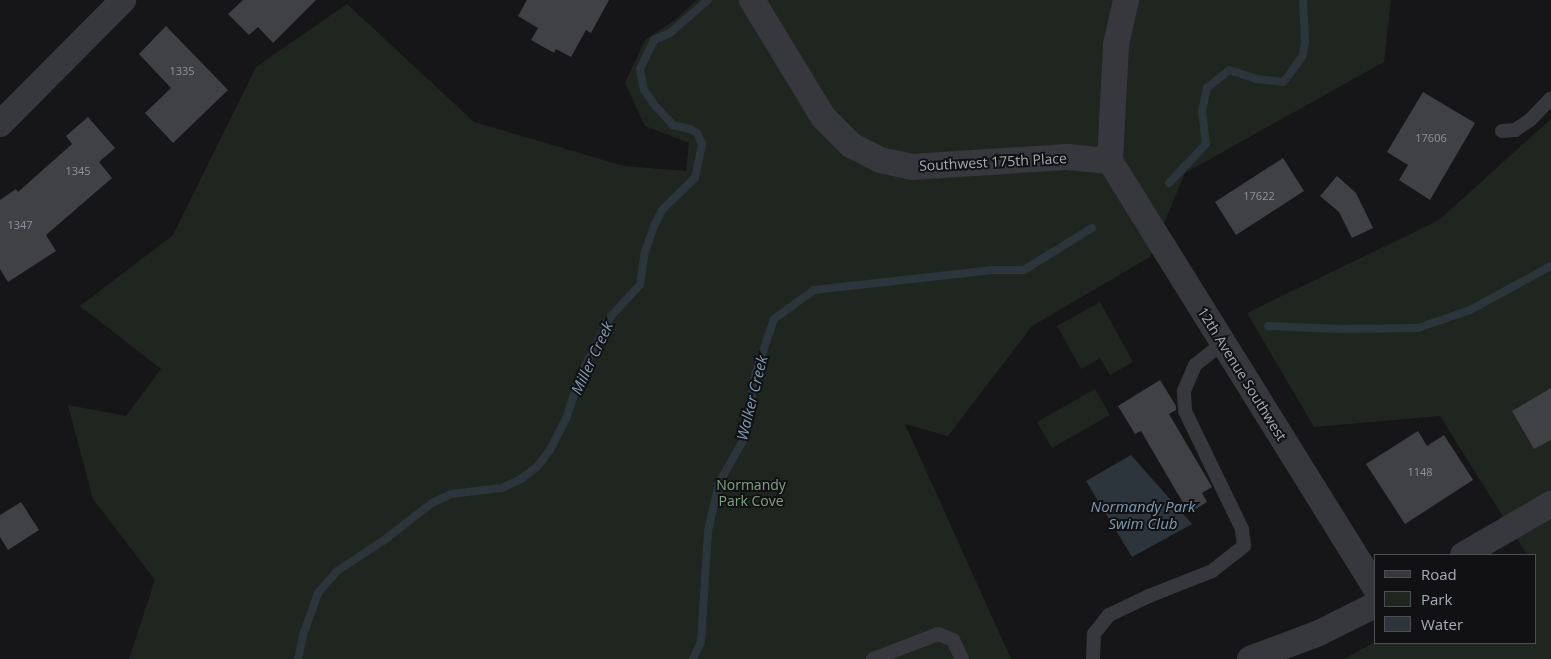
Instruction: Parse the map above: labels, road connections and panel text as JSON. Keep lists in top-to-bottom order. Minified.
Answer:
{"streets":{"street":["Southwest 175th Place","12th Avenue Southwest"]},"crossings":[["Southwest 175th Place","12th Avenue Southwest"]],"water":["Miller Creek","Walker Creek","Normandy Park Swim Club"],"parks":["Normandy Park Cove"],"house_numbers":["1335","17606","1345","17622","1347","1148"],"legend":["Road","Park","Water"]}
